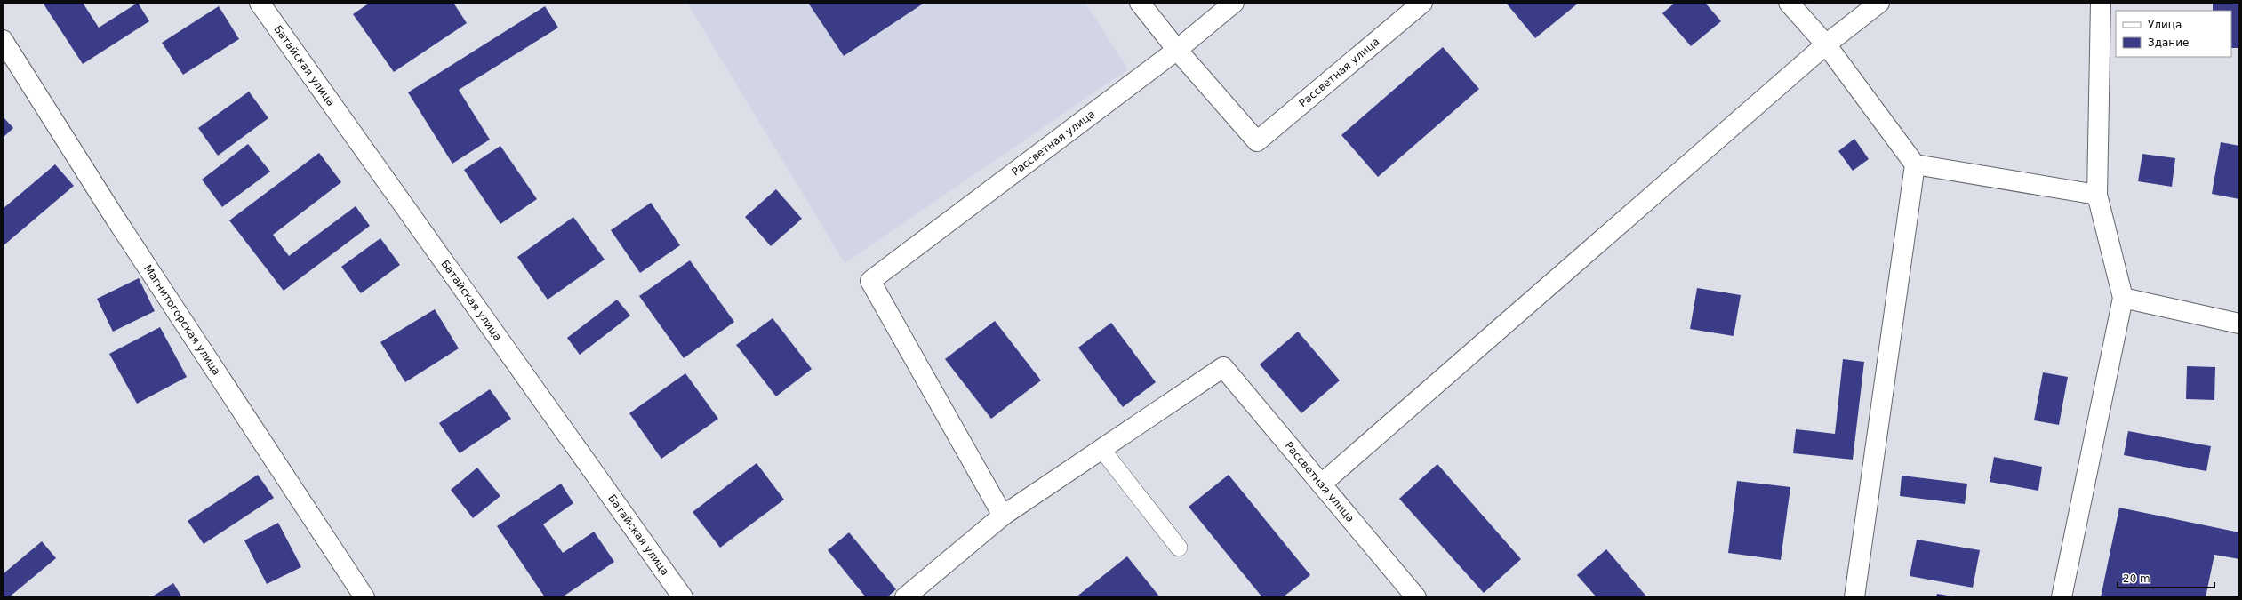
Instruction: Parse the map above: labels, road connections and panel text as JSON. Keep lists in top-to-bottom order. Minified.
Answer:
{"streets":{"street":["Батайская улица","Рассветная улица","Магнитогорская улица"]},"legend":["Улица","Здание"],"scale_bar":"20 m"}
